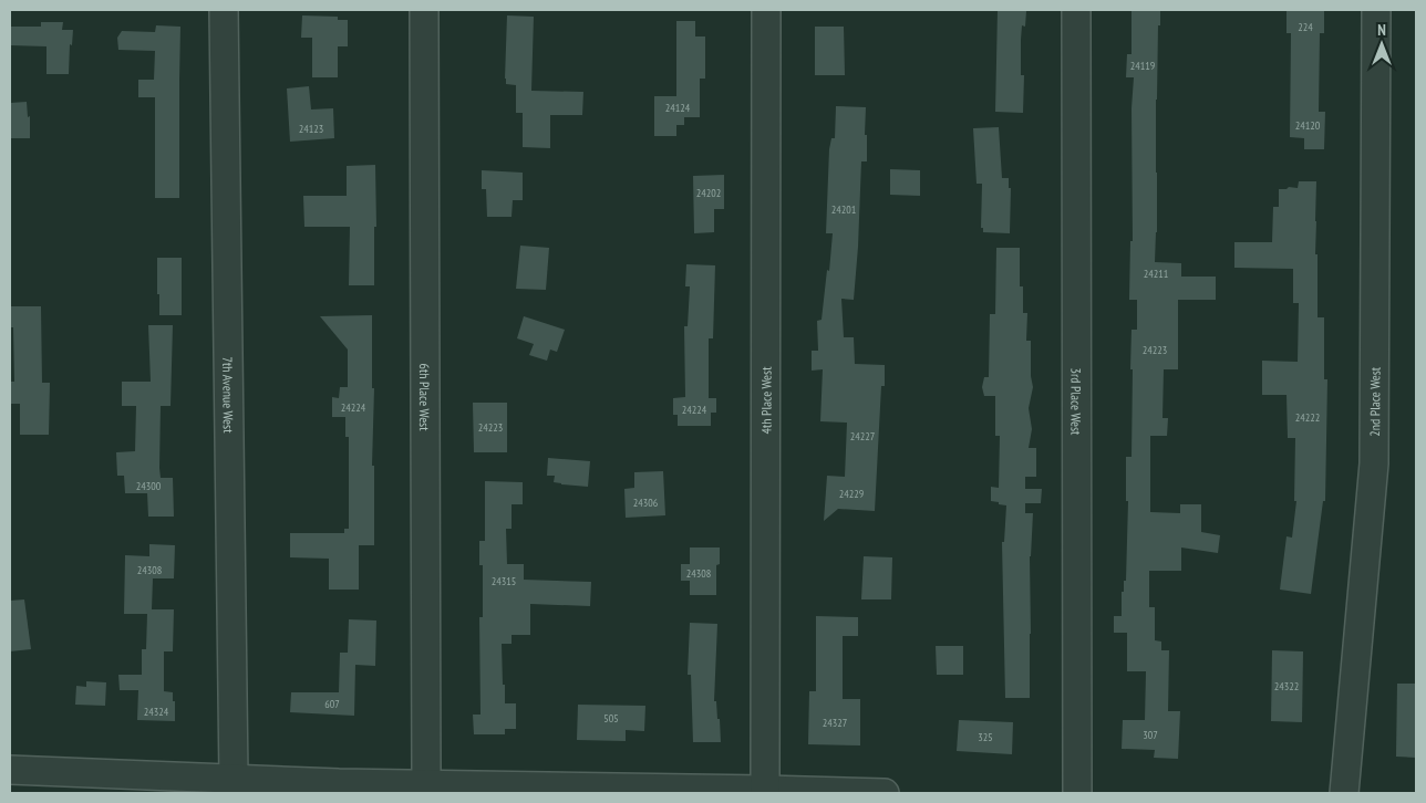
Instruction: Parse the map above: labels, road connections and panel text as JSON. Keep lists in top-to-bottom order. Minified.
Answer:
{"streets":{"street":["7th Avenue West","6th Place West","4th Place West","3rd Place West","2nd Place West"]},"house_numbers":["224","24119","24124","24120","24123","24202","24201","24211","24223","24224","24224","24222","24223","24227","24300","24229","24306","24308","24308","24315","24322","607","24324","505","24327","307","325"],"north":"top"}
